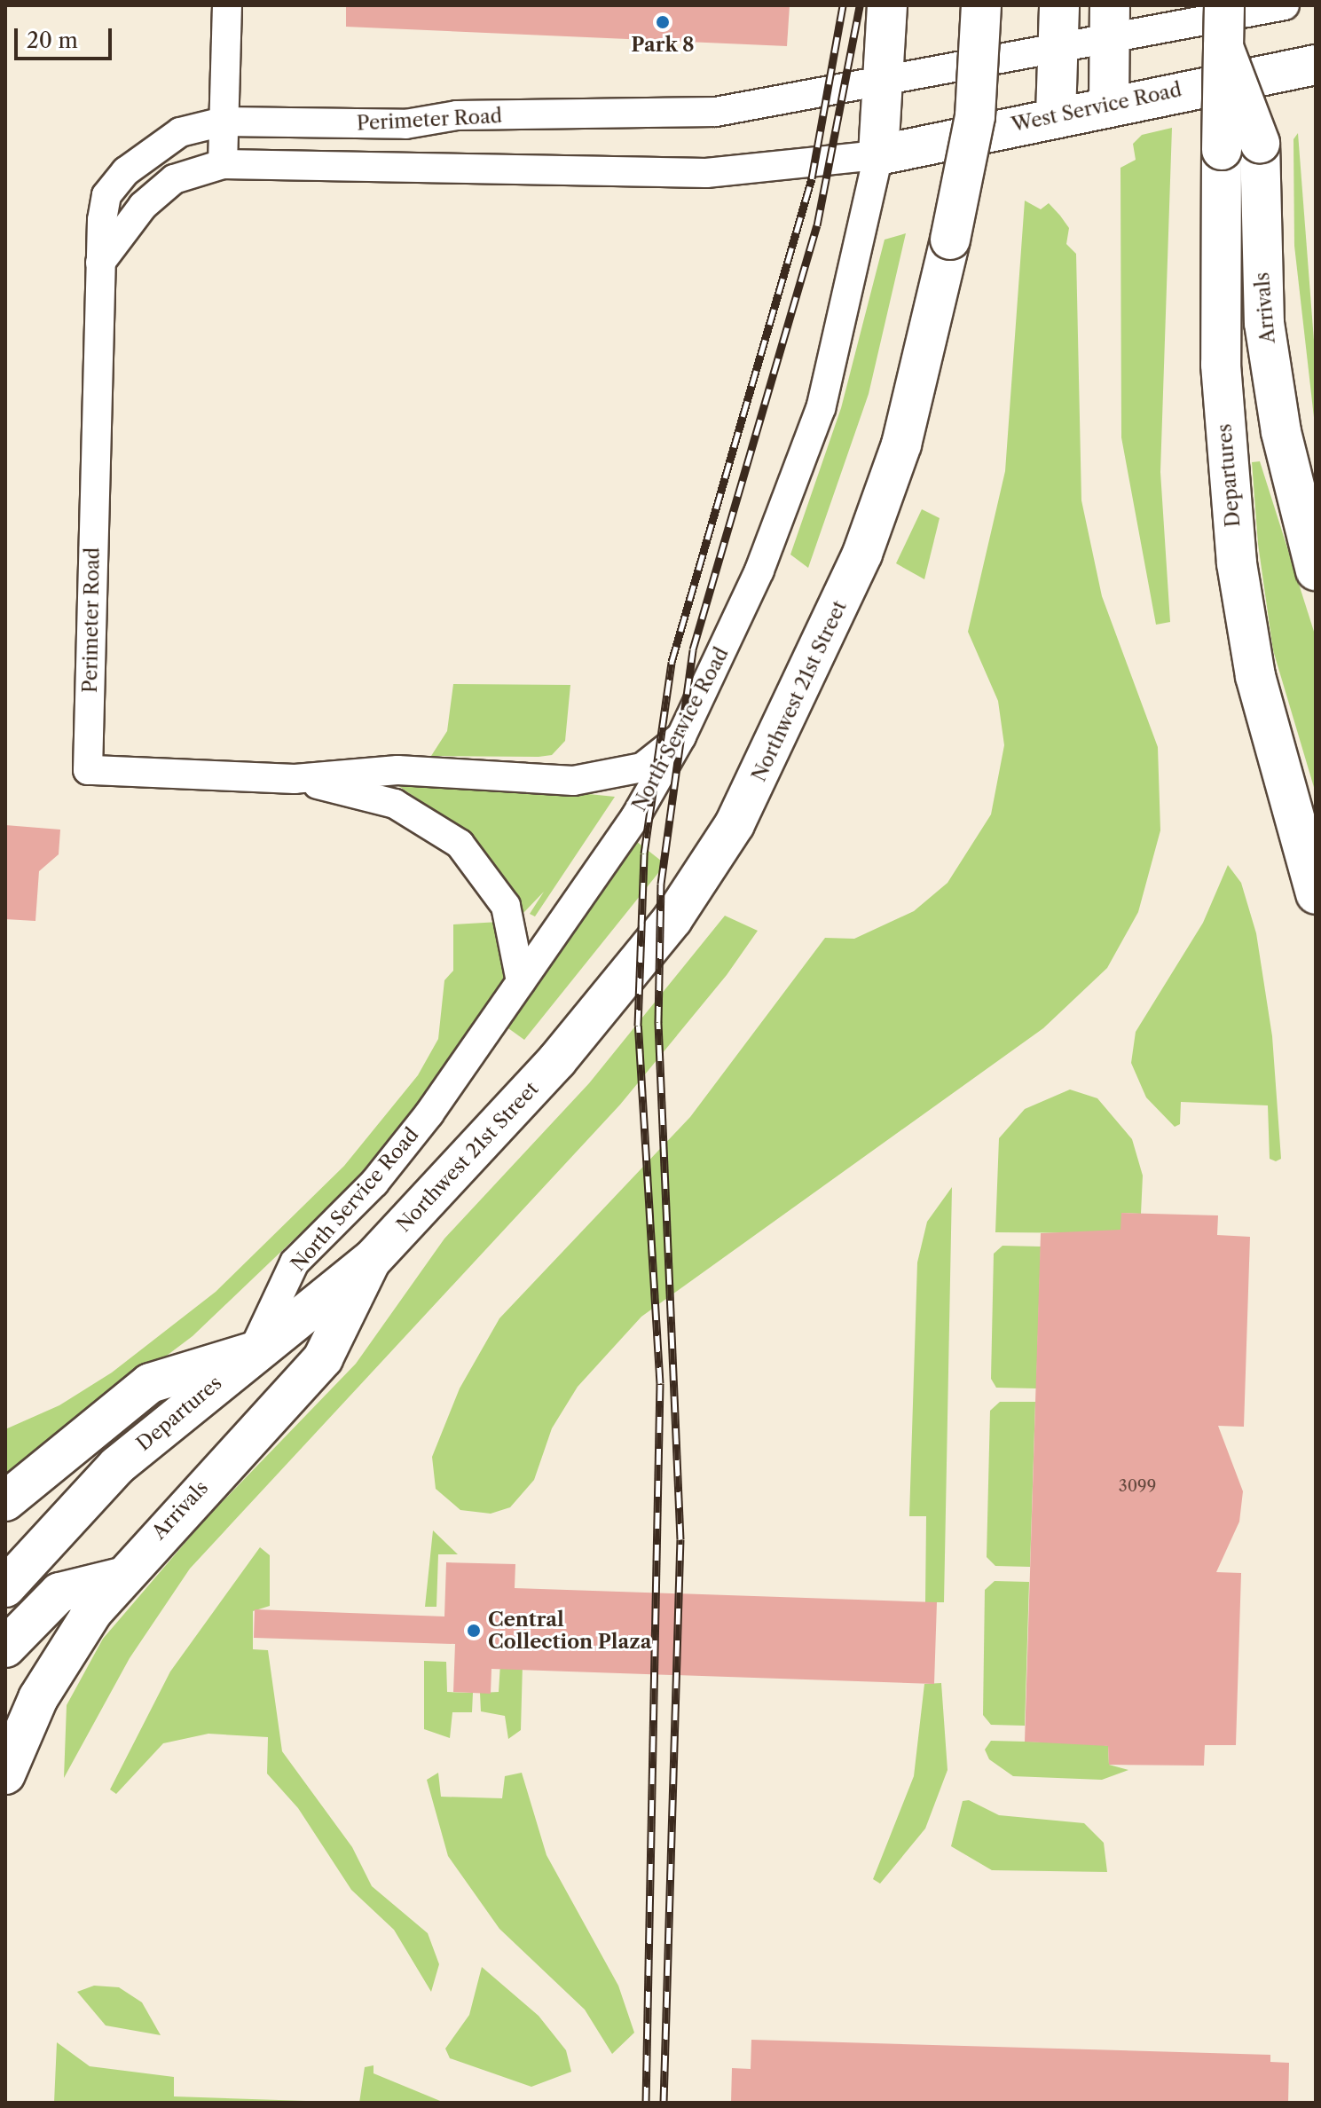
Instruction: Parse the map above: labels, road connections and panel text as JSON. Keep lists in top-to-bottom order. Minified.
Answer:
{"streets":{"main road":["West Service Road","Arrivals","Departures","Northwest 21st Street","North Service Road"],"street":["Perimeter Road"]},"crossings":[["West Service Road","North Service Road"],["Perimeter Road","North Service Road"],["Arrivals","Departures"],["Arrivals","Northwest 21st Street"],["Departures","Northwest 21st Street"],["Departures","North Service Road"]],"places":["Park 8","Central Collection Plaza"],"house_numbers":["3099"],"scale_bar":"20 m"}
